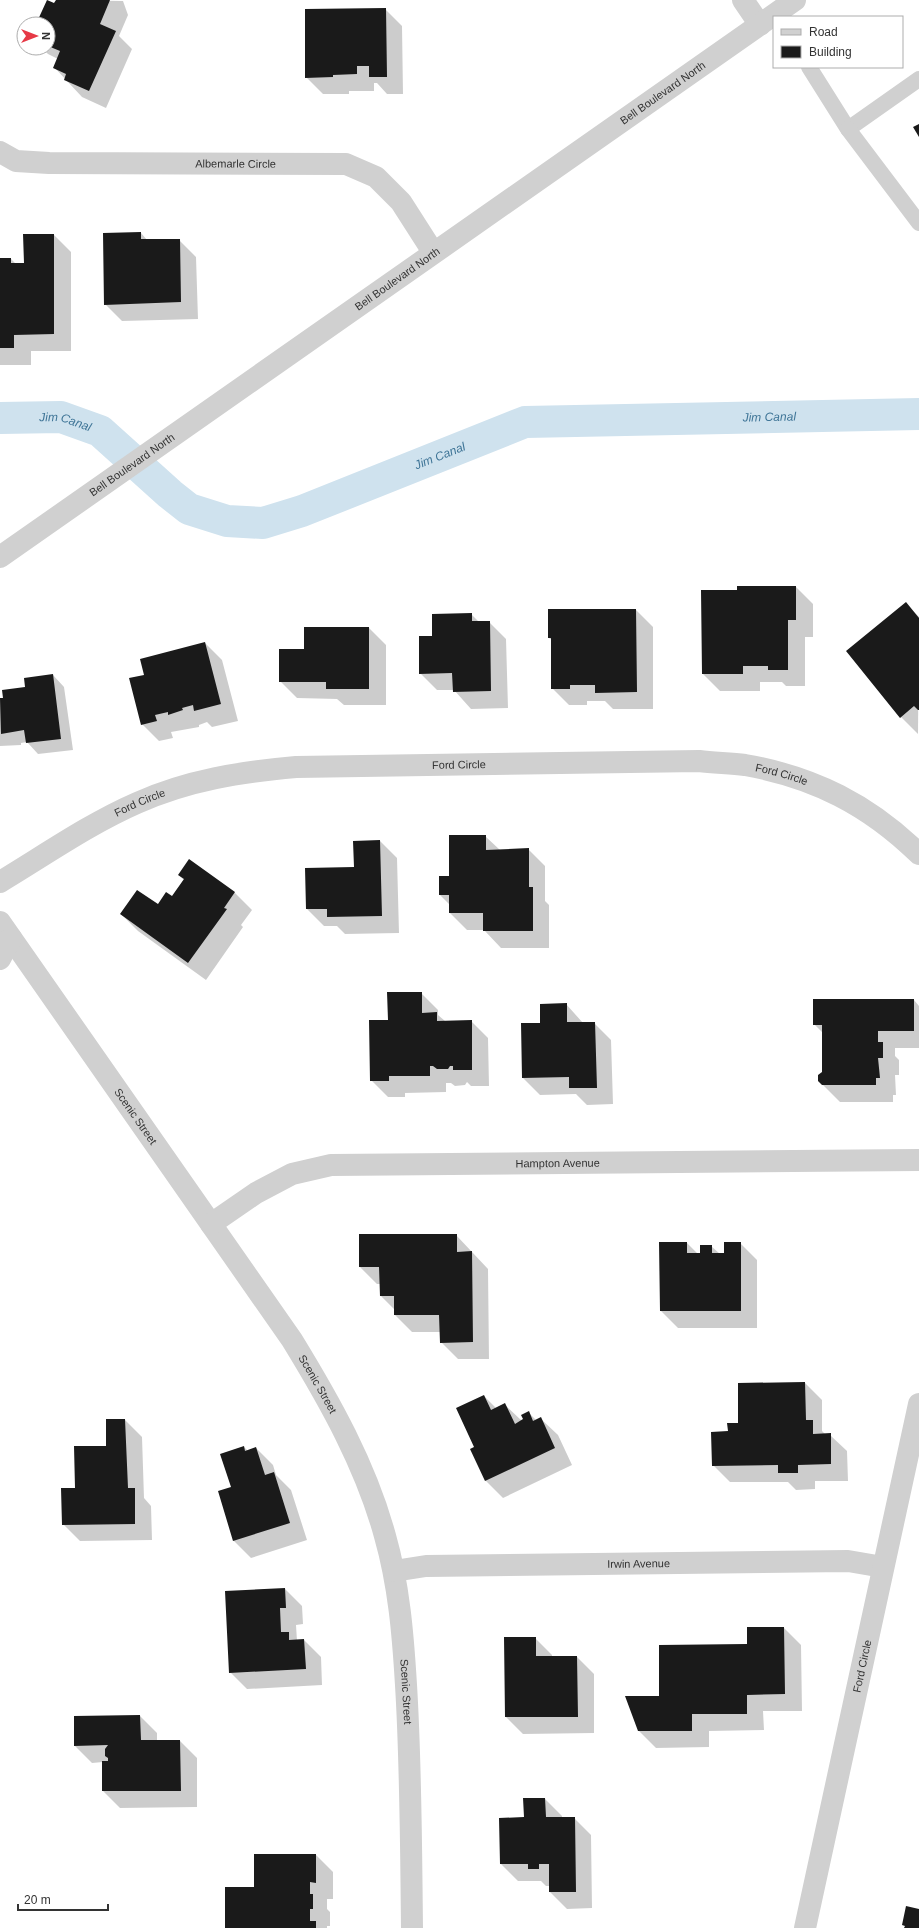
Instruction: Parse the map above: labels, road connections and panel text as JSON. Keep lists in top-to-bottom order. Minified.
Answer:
{"streets":{"street":["Bell Boulevard North","Albemarle Circle","Ford Circle","Scenic Street","Hampton Avenue","Irwin Avenue"]},"crossings":[["Bell Boulevard North","Albemarle Circle"],["Ford Circle","Irwin Avenue"],["Scenic Street","Hampton Avenue"],["Scenic Street","Irwin Avenue"]],"water":["Jim Canal"],"legend":["Road","Building"],"scale_bar":"20 m","north":"right"}
